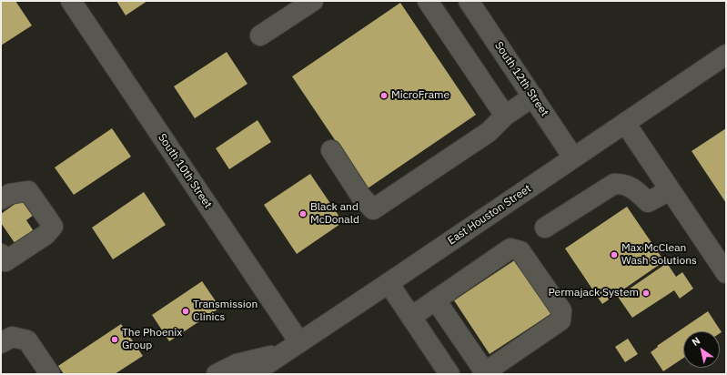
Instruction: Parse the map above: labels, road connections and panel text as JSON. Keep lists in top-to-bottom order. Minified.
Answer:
{"streets":{"street":["South 12th Street","South 10th Street","East Houston Street"]},"crossings":[["South 12th Street","East Houston Street"],["South 10th Street","East Houston Street"]],"places":["MicroFrame","Black and McDonald","Max McClean Wash Solutions","Permajack System","Transmission Clinics","The Phoenix Group"],"north":"top left"}
